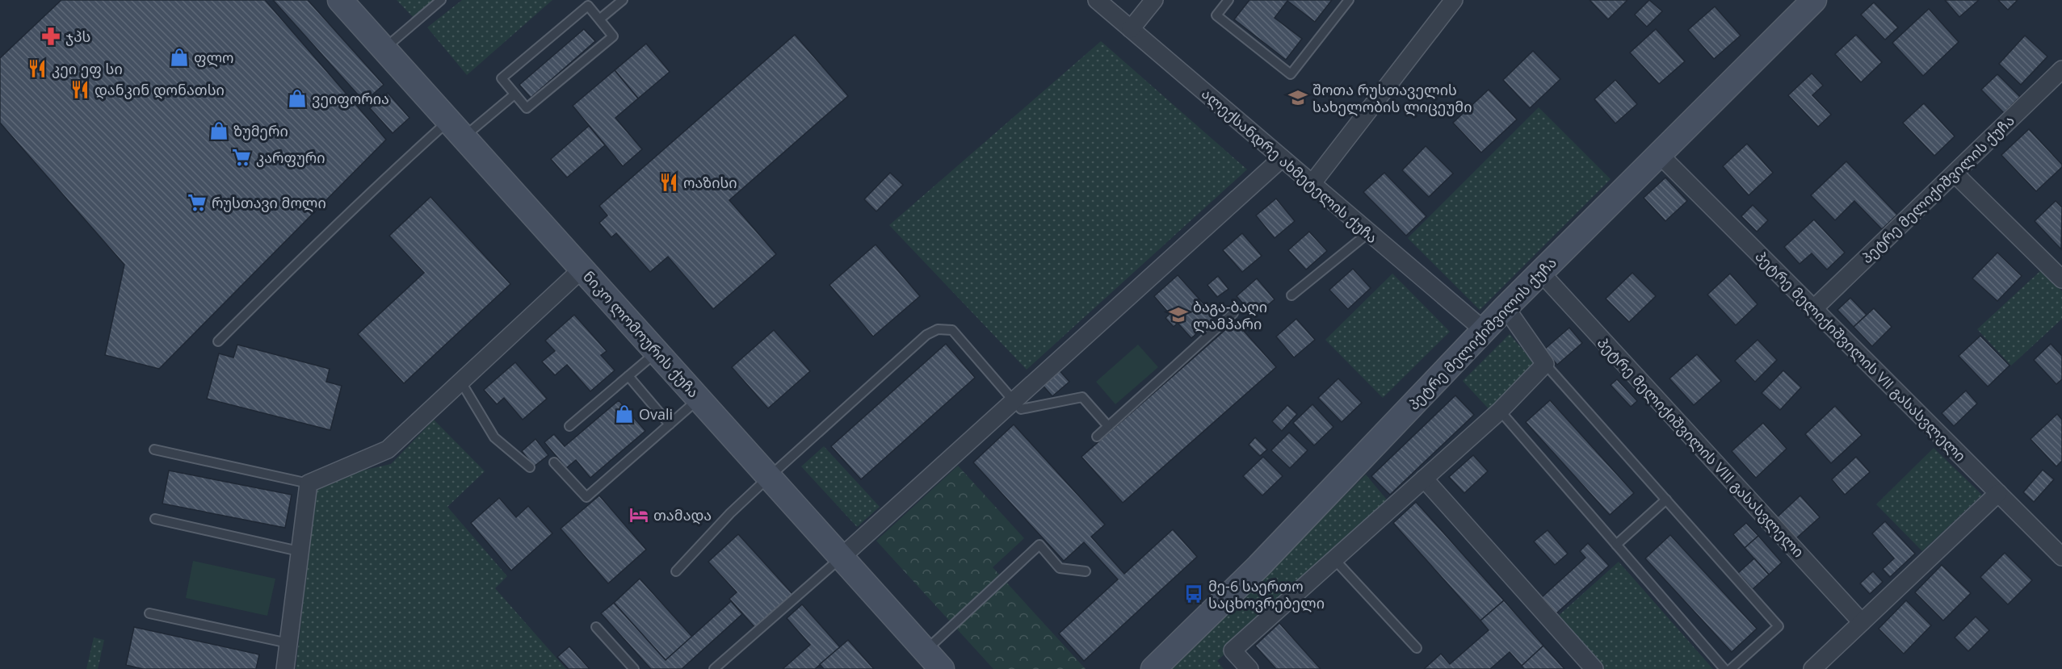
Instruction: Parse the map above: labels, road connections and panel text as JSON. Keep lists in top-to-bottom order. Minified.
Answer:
{"streets":{"street":["ალექსანდრე ახმეტელის ქუჩა","პეტრე მელიქიშვილის ქუჩა","ნიკო ლომოურის ქუჩა","პეტრე მელიქიშვილის VII გასასვლელი","პეტრე მელიქიშვილის VIII გასასვლელი"]},"crossings":[["ალექსანდრე ახმეტელის ქუჩა","პეტრე მელიქიშვილის ქუჩა"],["პეტრე მელიქიშვილის ქუჩა","პეტრე მელიქიშვილის VII გასასვლელი"],["პეტრე მელიქიშვილის ქუჩა","პეტრე მელიქიშვილის VIII გასასვლელი"]],"places":{"pharmacy":["ჯპს"],"shop":["ფლო","ვეიფორია","ზუმერი","Ovali"],"restaurant":["კეი ეფ სი","დანკინ დონათსი","ოაზისი"],"school or university":["შოთა რუსთაველის სახელობის ლიცეუმი","ბაგა-ბაღი ლამპარი"],"supermarket":["კარფური","რუსთავი მოლი"],"hotel":["თამადა"],"bus stop":["მე-6 საერთო საცხოვრებელი"]}}
